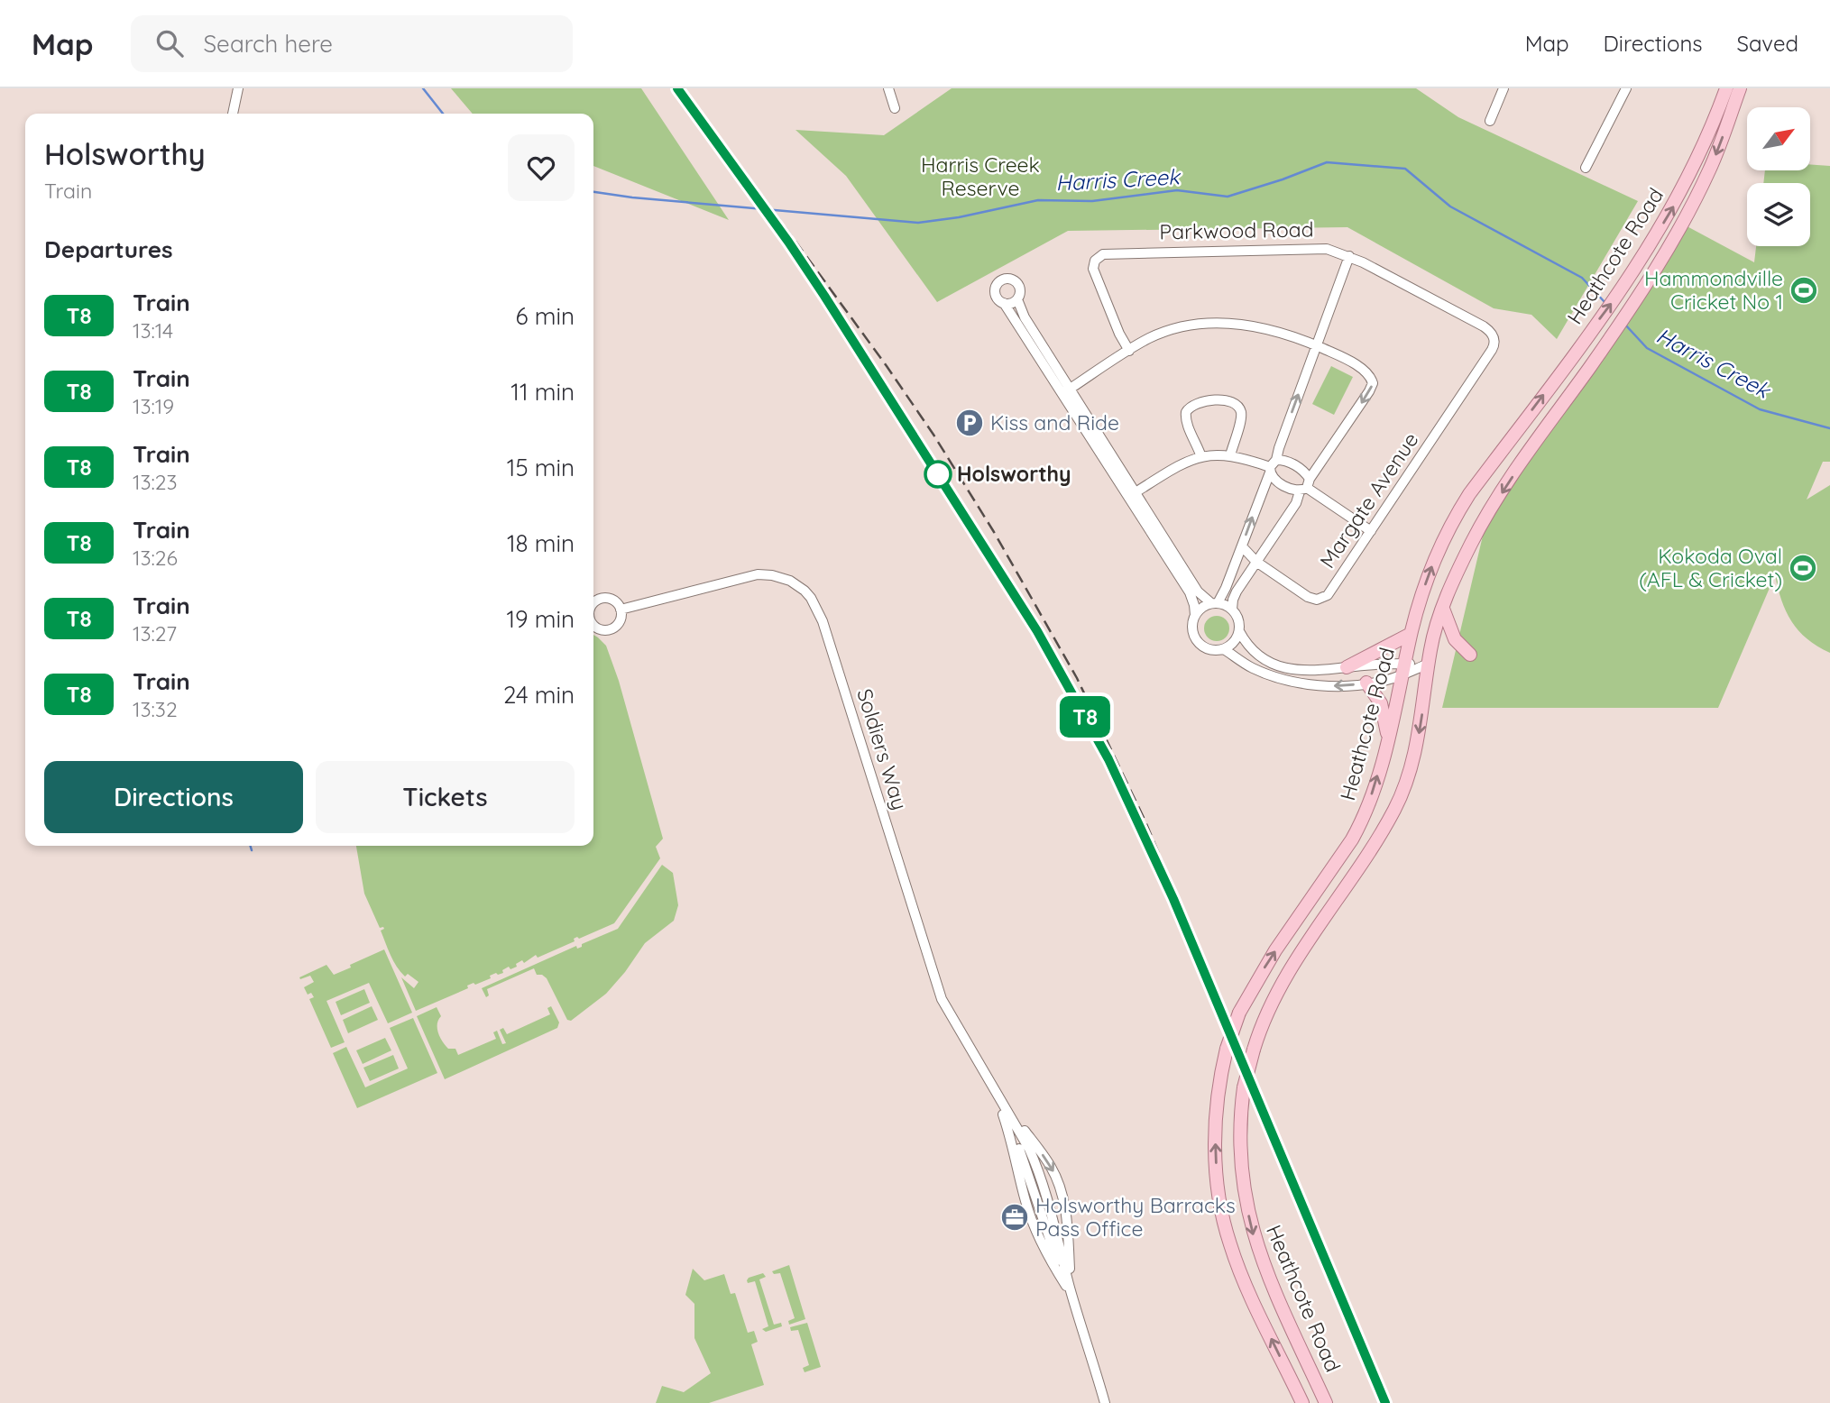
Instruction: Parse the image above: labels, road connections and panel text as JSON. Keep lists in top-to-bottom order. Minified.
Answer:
{"streets":{"main road":["Heathcote Road"],"street":["Parkwood Road","Margate Avenue","Soldiers Way"]},"crossings":[["Parkwood Road","Margate Avenue"]],"water":["Harris Creek"],"parks":["Harris Creek Reserve"],"places":{"sports":["Hammondville Cricket No 1","Kokoda Oval (AFL & Cricket)"],"parking":["Kiss and Ride"],"other":["Holsworthy"],"office":["Holsworthy Barracks Pass Office"]},"north":"top right","page":{"header":"Map","search":"Search here","nav":["Map","Directions","Saved"],"on_map":"T8","heading":[["Holsworthy","Train"],"Departures"],"list":[{"mark":"T8","name":"Train","note":"13:14","value":"6 min"},{"mark":"T8","name":"Train","note":"13:19","value":"11 min"},{"mark":"T8","name":"Train","note":"13:23","value":"15 min"},{"mark":"T8","name":"Train","note":"13:26","value":"18 min"},{"mark":"T8","name":"Train","note":"13:27","value":"19 min"},{"mark":"T8","name":"Train","note":"13:32","value":"24 min"}],"buttons":["Directions","Tickets"]}}
